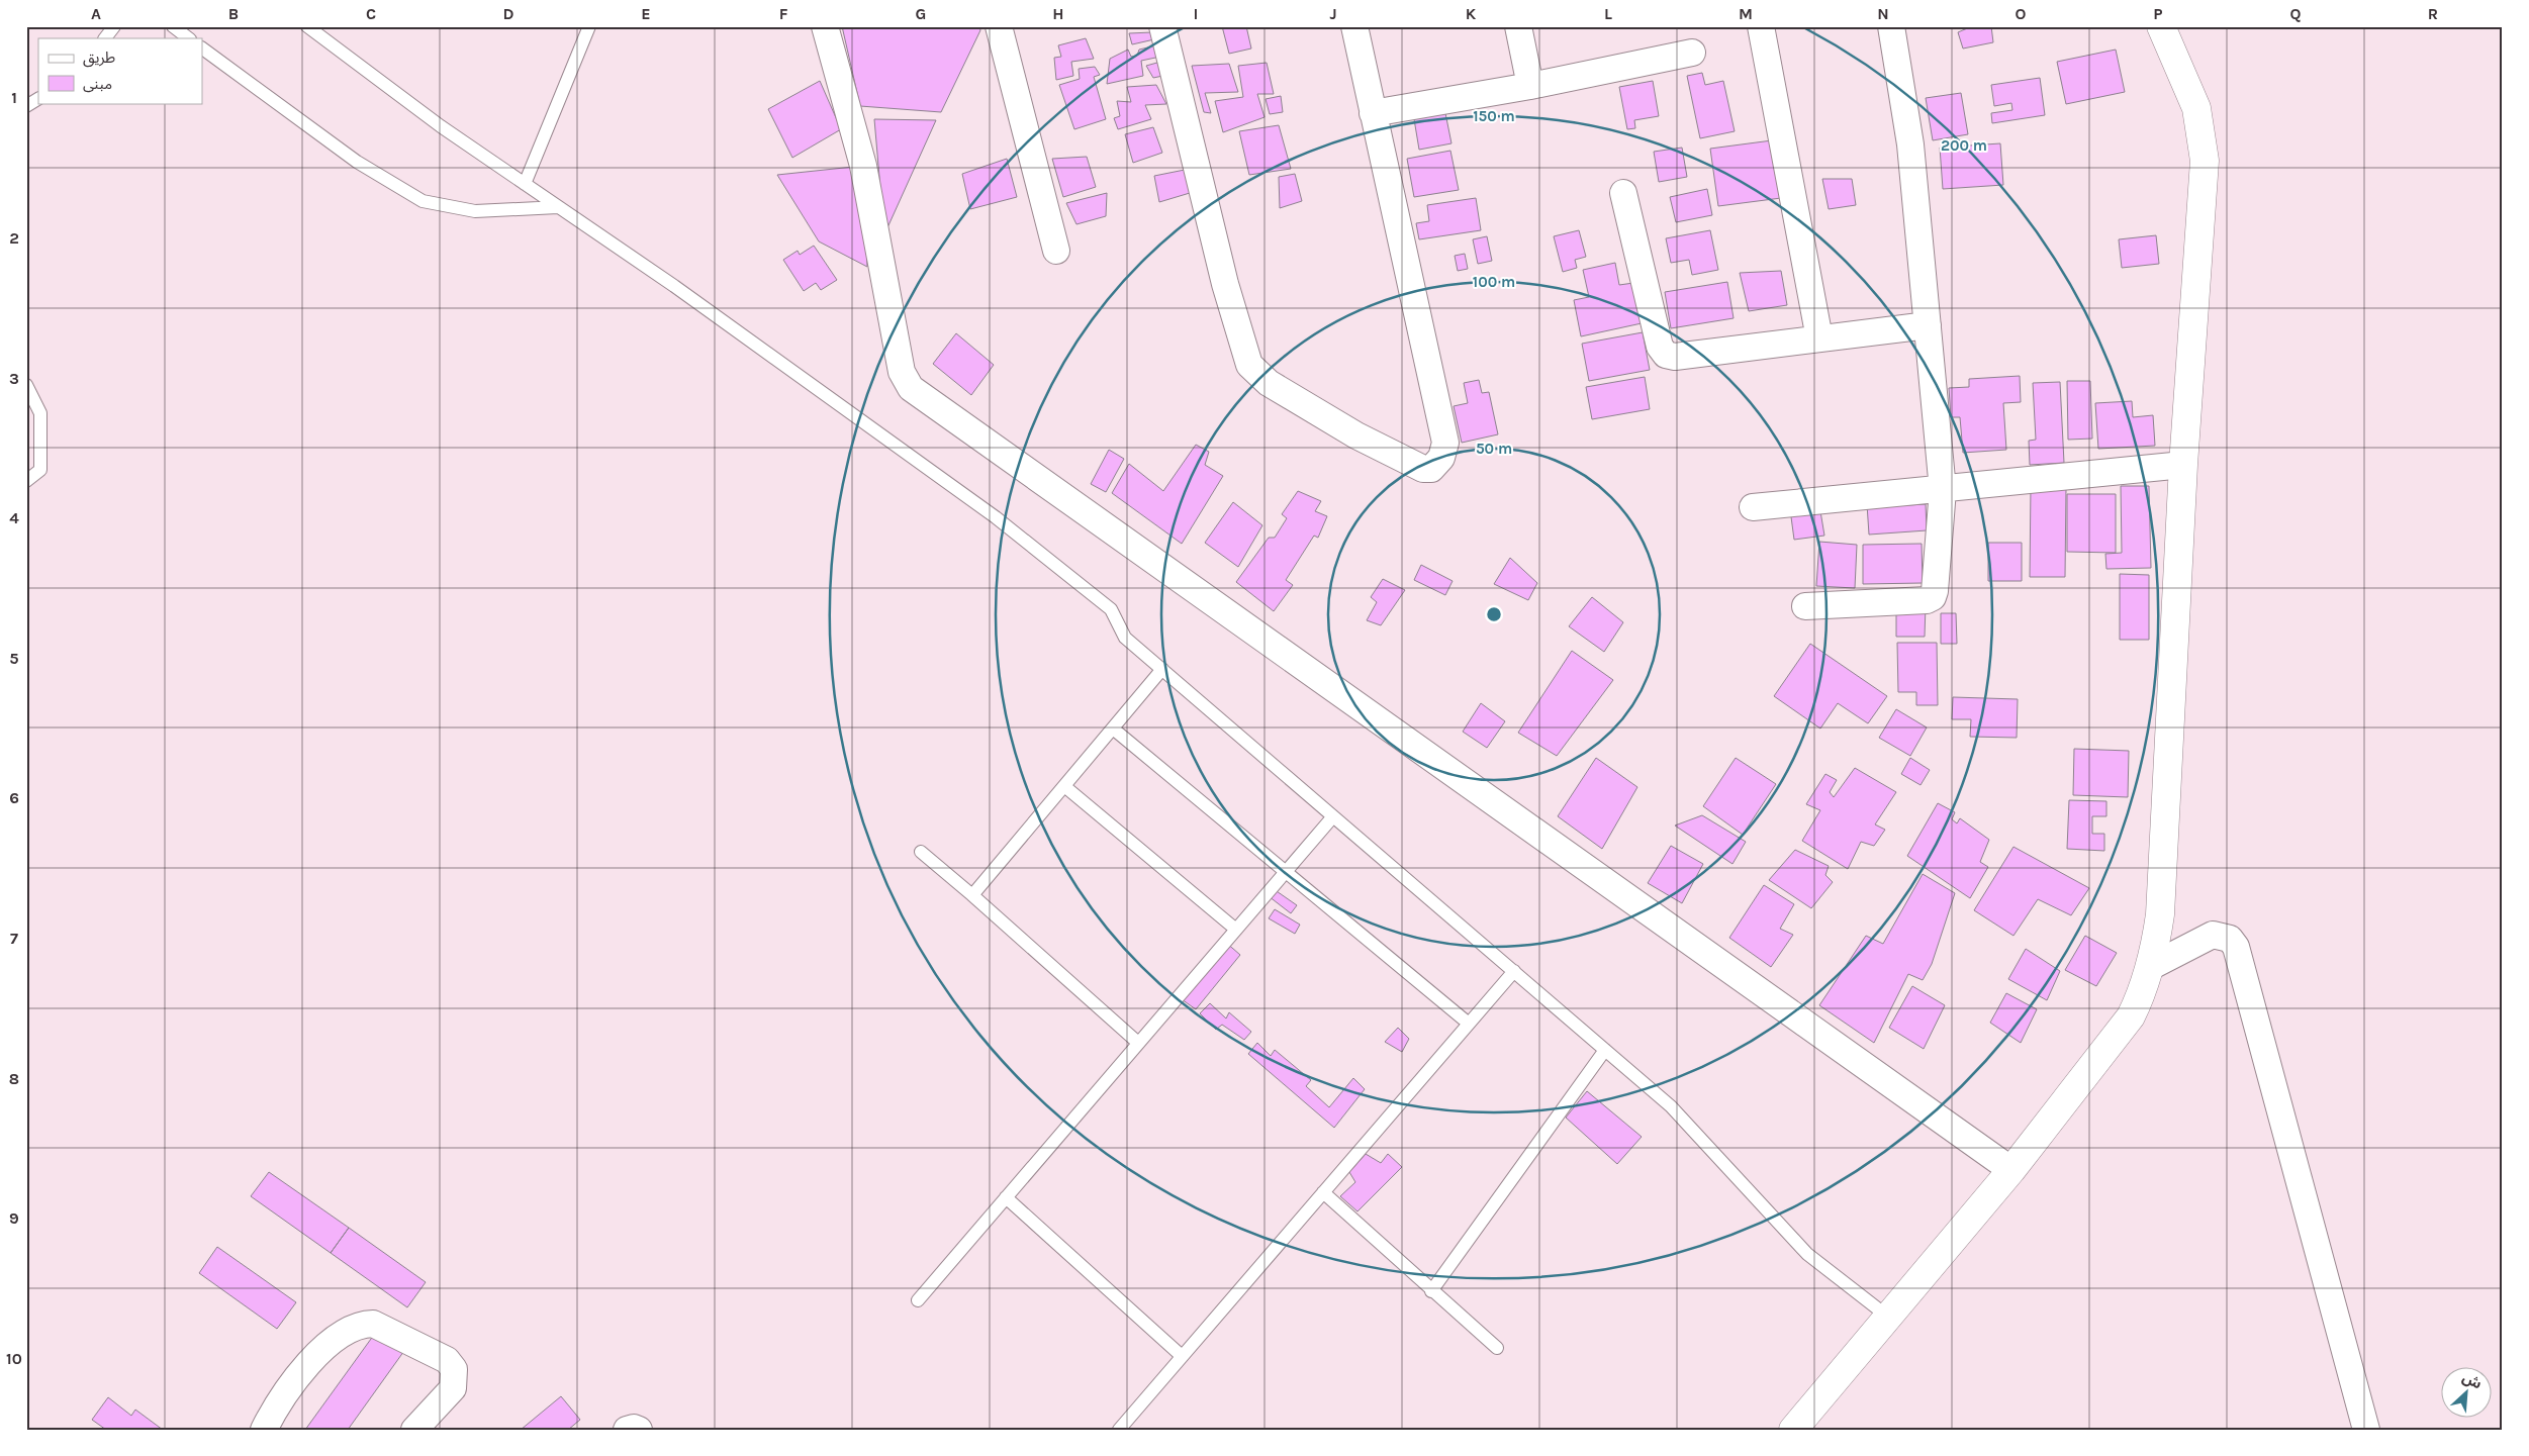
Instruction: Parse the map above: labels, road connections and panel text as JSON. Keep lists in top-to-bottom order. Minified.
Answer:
{"legend":["طريق","مبنى"],"north":"top right","grid":{"columns":["A","B","C","D","E","F","G","H","I","J","K","L","M","N","O","P","Q","R"],"rows":["1","2","3","4","5","6","7","8","9","10"]},"rings":["150 m","200 m","100 m","50 m"]}
